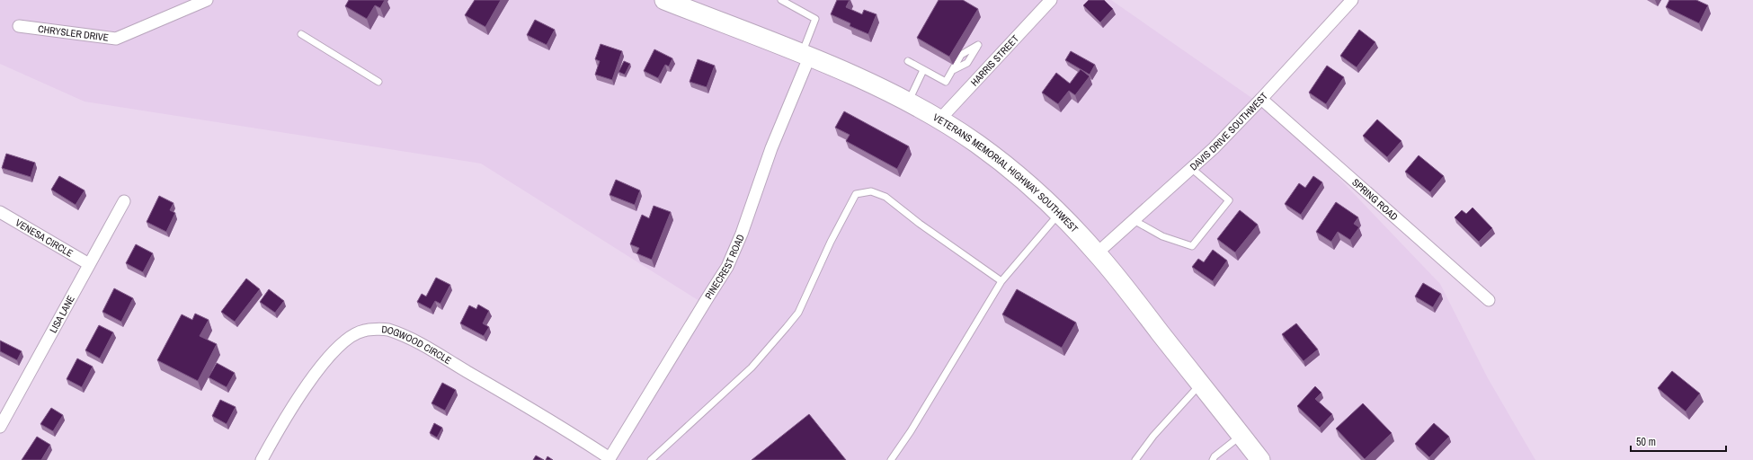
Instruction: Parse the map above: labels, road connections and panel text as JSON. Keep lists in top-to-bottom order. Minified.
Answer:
{"streets":{"main road":["VETERANS MEMORIAL HIGHWAY SOUTHWEST"],"street":["CHRYSLER DRIVE","HARRIS STREET","DAVIS DRIVE SOUTHWEST","SPRING ROAD","VENESA CIRCLE","PINECREST ROAD","LISA LANE","DOGWOOD CIRCLE"]},"crossings":[["HARRIS STREET","VETERANS MEMORIAL HIGHWAY SOUTHWEST"],["DAVIS DRIVE SOUTHWEST","VETERANS MEMORIAL HIGHWAY SOUTHWEST"],["DAVIS DRIVE SOUTHWEST","SPRING ROAD"],["VETERANS MEMORIAL HIGHWAY SOUTHWEST","PINECREST ROAD"],["VENESA CIRCLE","LISA LANE"],["PINECREST ROAD","DOGWOOD CIRCLE"]],"scale_bar":"50 m"}
